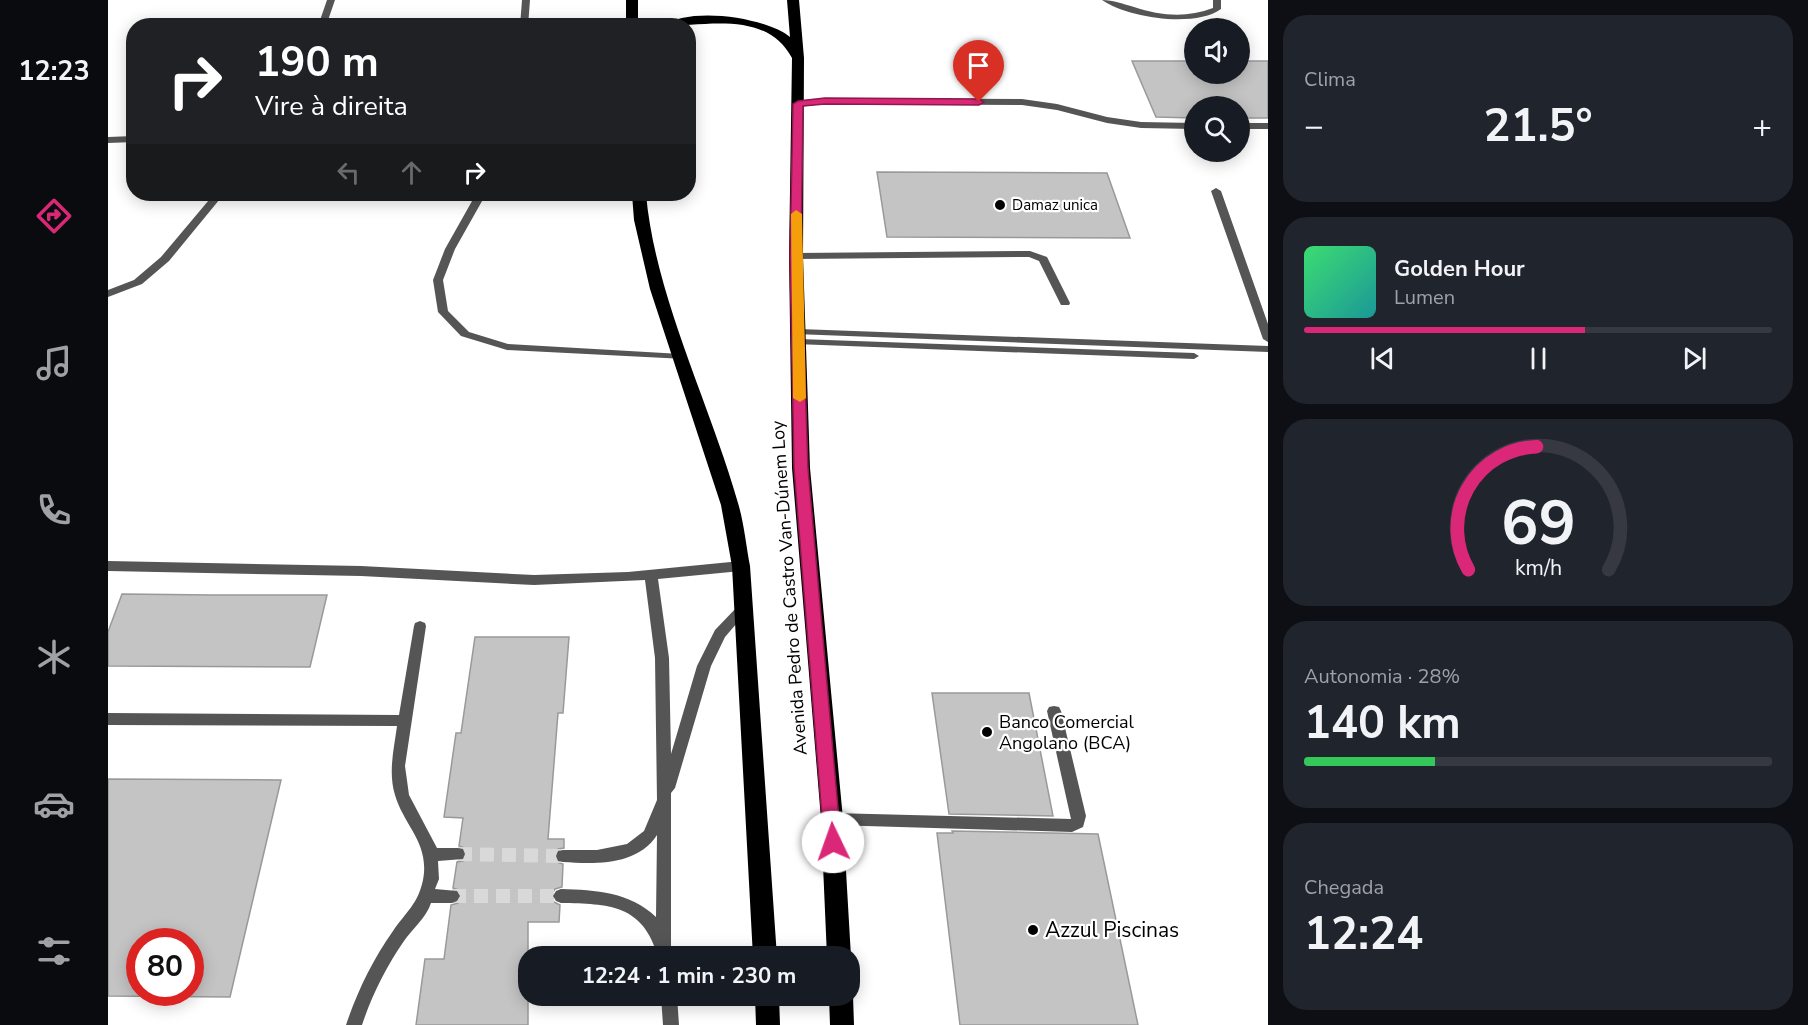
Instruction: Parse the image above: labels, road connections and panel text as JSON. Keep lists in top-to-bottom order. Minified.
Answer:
{"streets":{"highway":["Avenida Pedro de Castro Van-Dúnem Loy"]},"places":["Damaz unica","Banco Comercial Angolano (BCA)","Azzul Piscinas"],"page":{"tabs":"12:23","tile":["Clima",["Autonomia · 28%","140 km"],["Chegada","12:24"]],"turn":["190 m","Vire à direita"],"heat":["−","21.5°","+"],"song":["Golden Hour","Lumen"],"limit":"80","trip":"12:24 · 1 min · 230 m","gauge":["69","km/h"]}}
